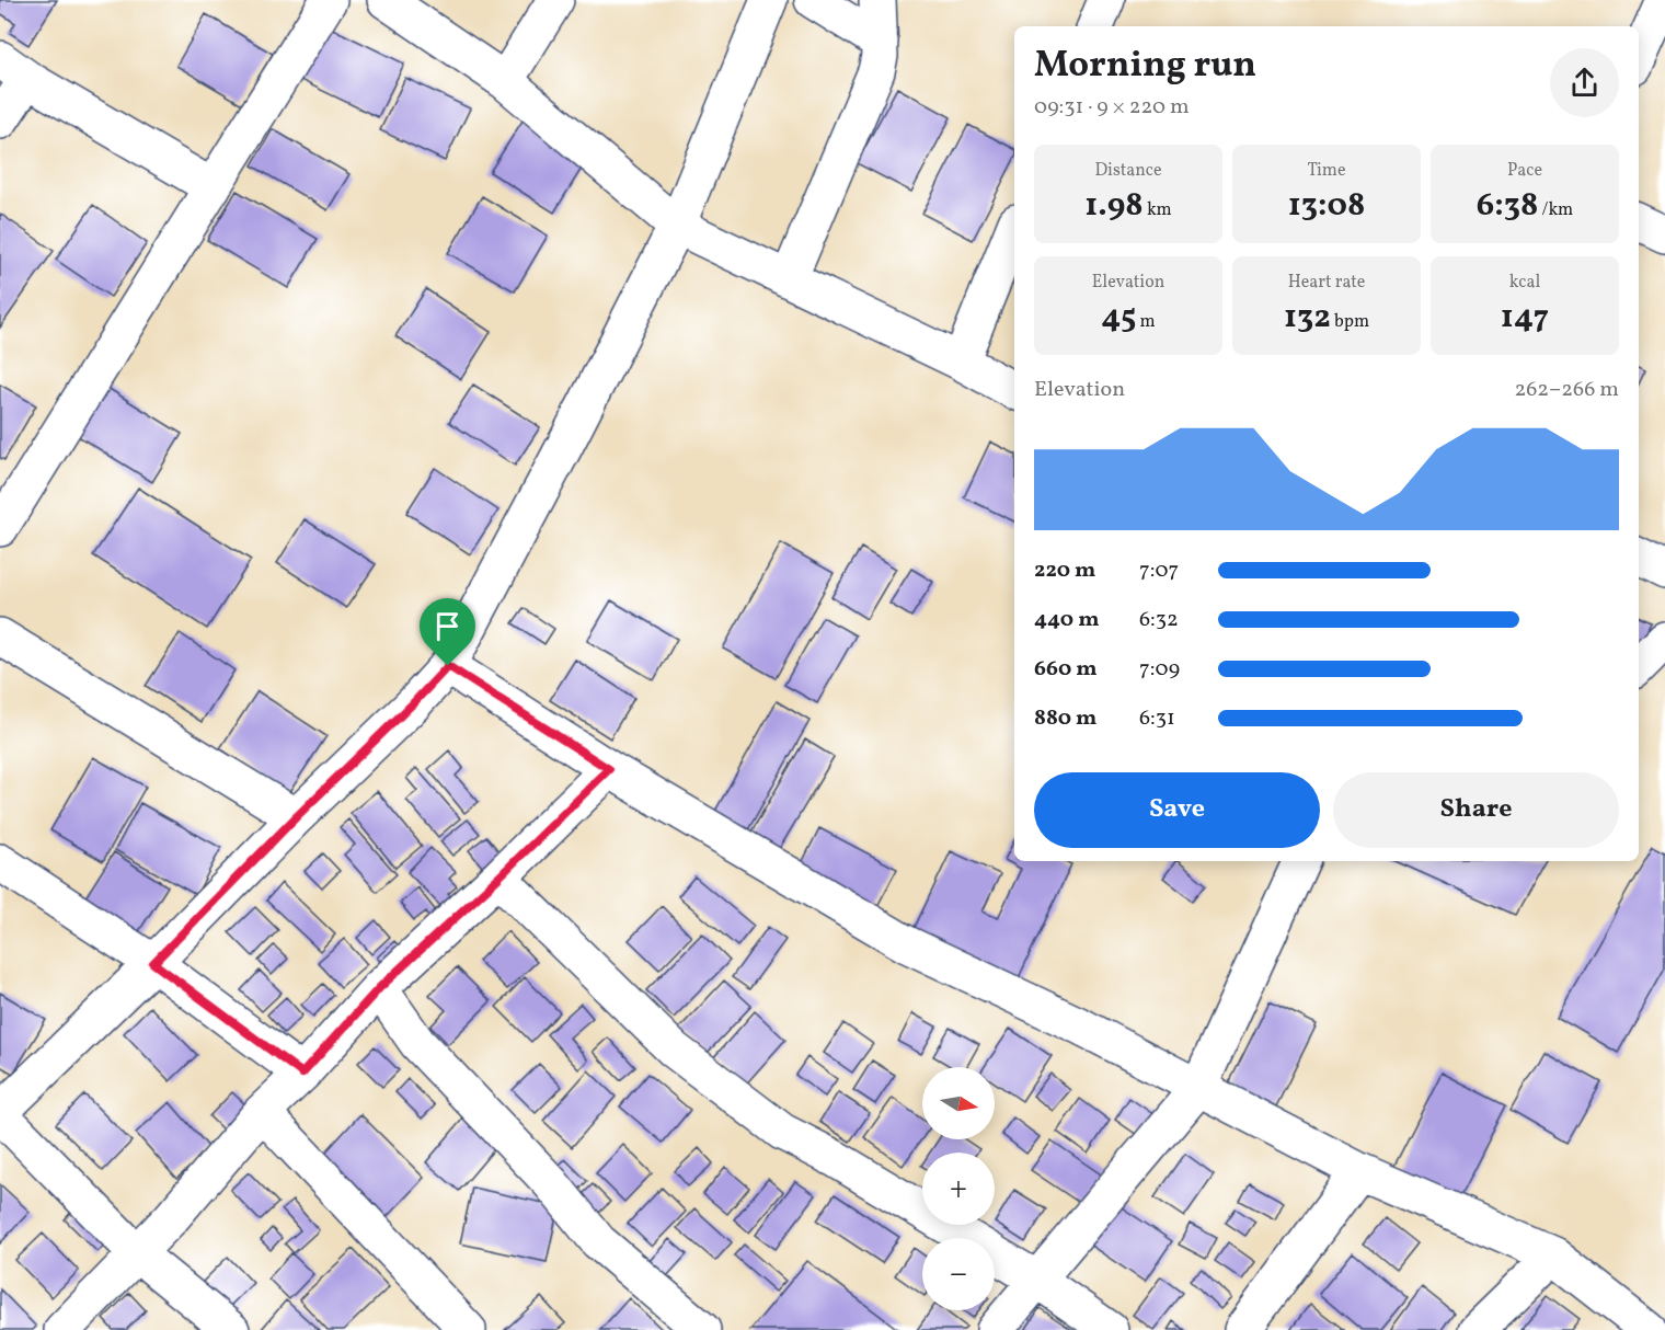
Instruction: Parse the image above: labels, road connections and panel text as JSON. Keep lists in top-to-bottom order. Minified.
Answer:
{"north":"right","page":{"heading":["Morning run","09:31 · 9 × 220 m"],"stats":[["Distance","1.98 km"],["Time","13:08"],["Pace","6:38 /km"],["Elevation","45 m"],["Heart rate","132 bpm"],["kcal","147"]],"chart":["Elevation","262–266 m"],"list":[{"name":"220 m","note":"7:07"},{"name":"440 m","note":"6:32"},{"name":"660 m","note":"7:09"},{"name":"880 m","note":"6:31"}],"buttons":["Save","Share"],"map_buttons":["+","−"]}}
